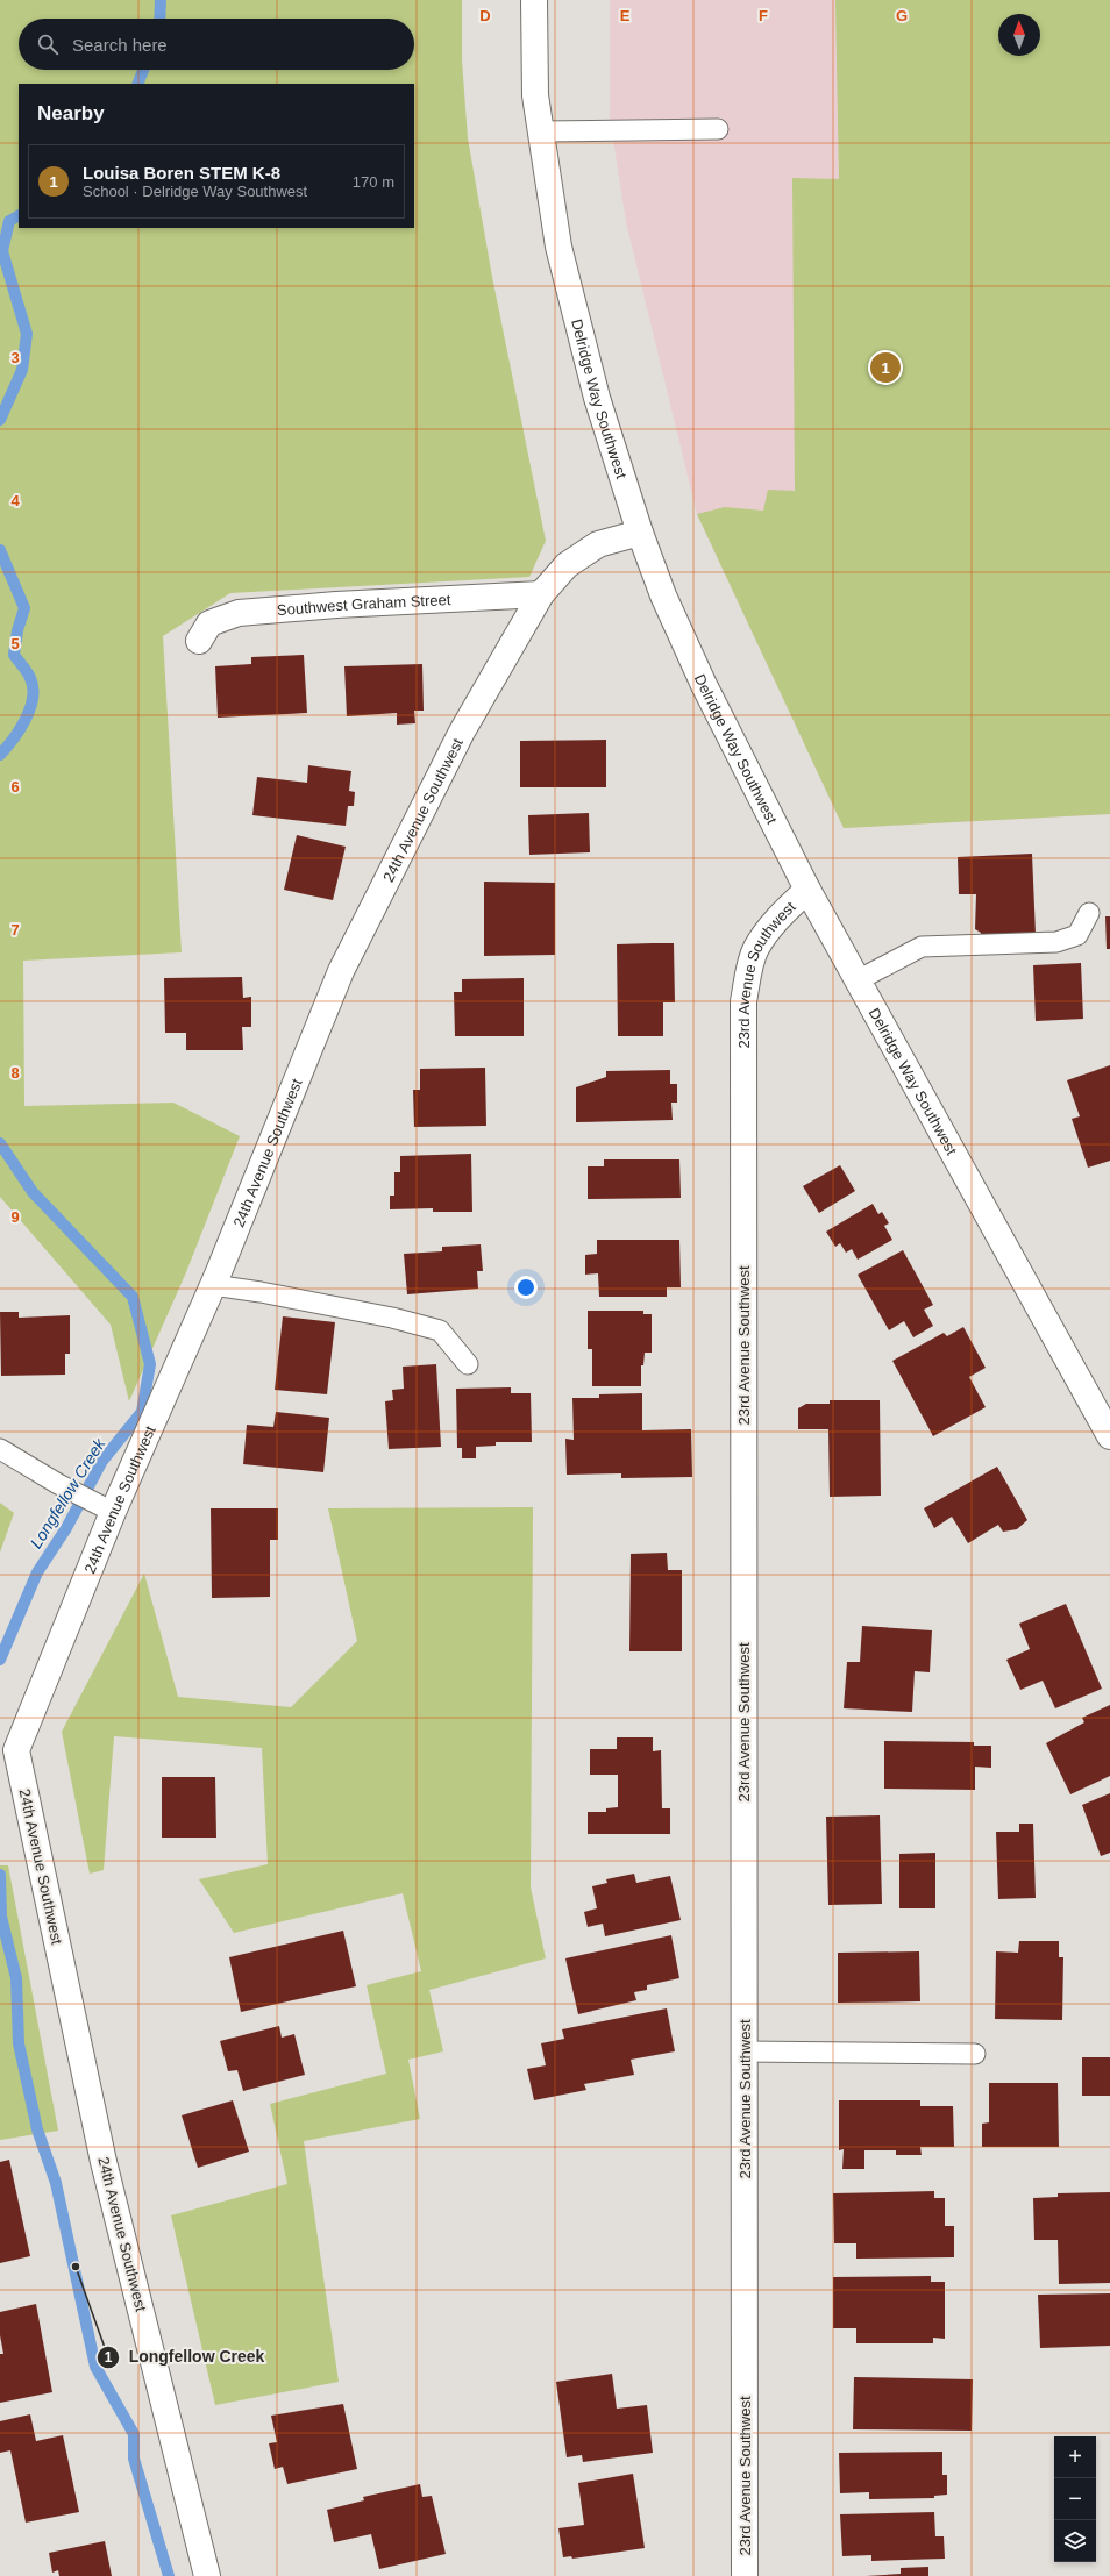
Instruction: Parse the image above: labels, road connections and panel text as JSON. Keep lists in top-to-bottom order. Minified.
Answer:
{"streets":{"street":["Delridge Way Southwest","Southwest Graham Street","24th Avenue Southwest","23rd Avenue Southwest"]},"crossings":[["Delridge Way Southwest","24th Avenue Southwest"],["Delridge Way Southwest","23rd Avenue Southwest"],["Southwest Graham Street","24th Avenue Southwest"]],"water":["Longfellow Creek"],"places":["Longfellow Creek"],"north":"top","page":{"search":"Search here","heading":"Nearby","list":[{"mark":"1","name":"Louisa Boren STEM K-8","note":"School · Delridge Way Southwest","value":"170 m"}],"pins":"1","map_buttons":["+","−"]},"grid":{"columns":["D","E","F","G"],"rows":["3","4","5","6","7","8","9"]}}
